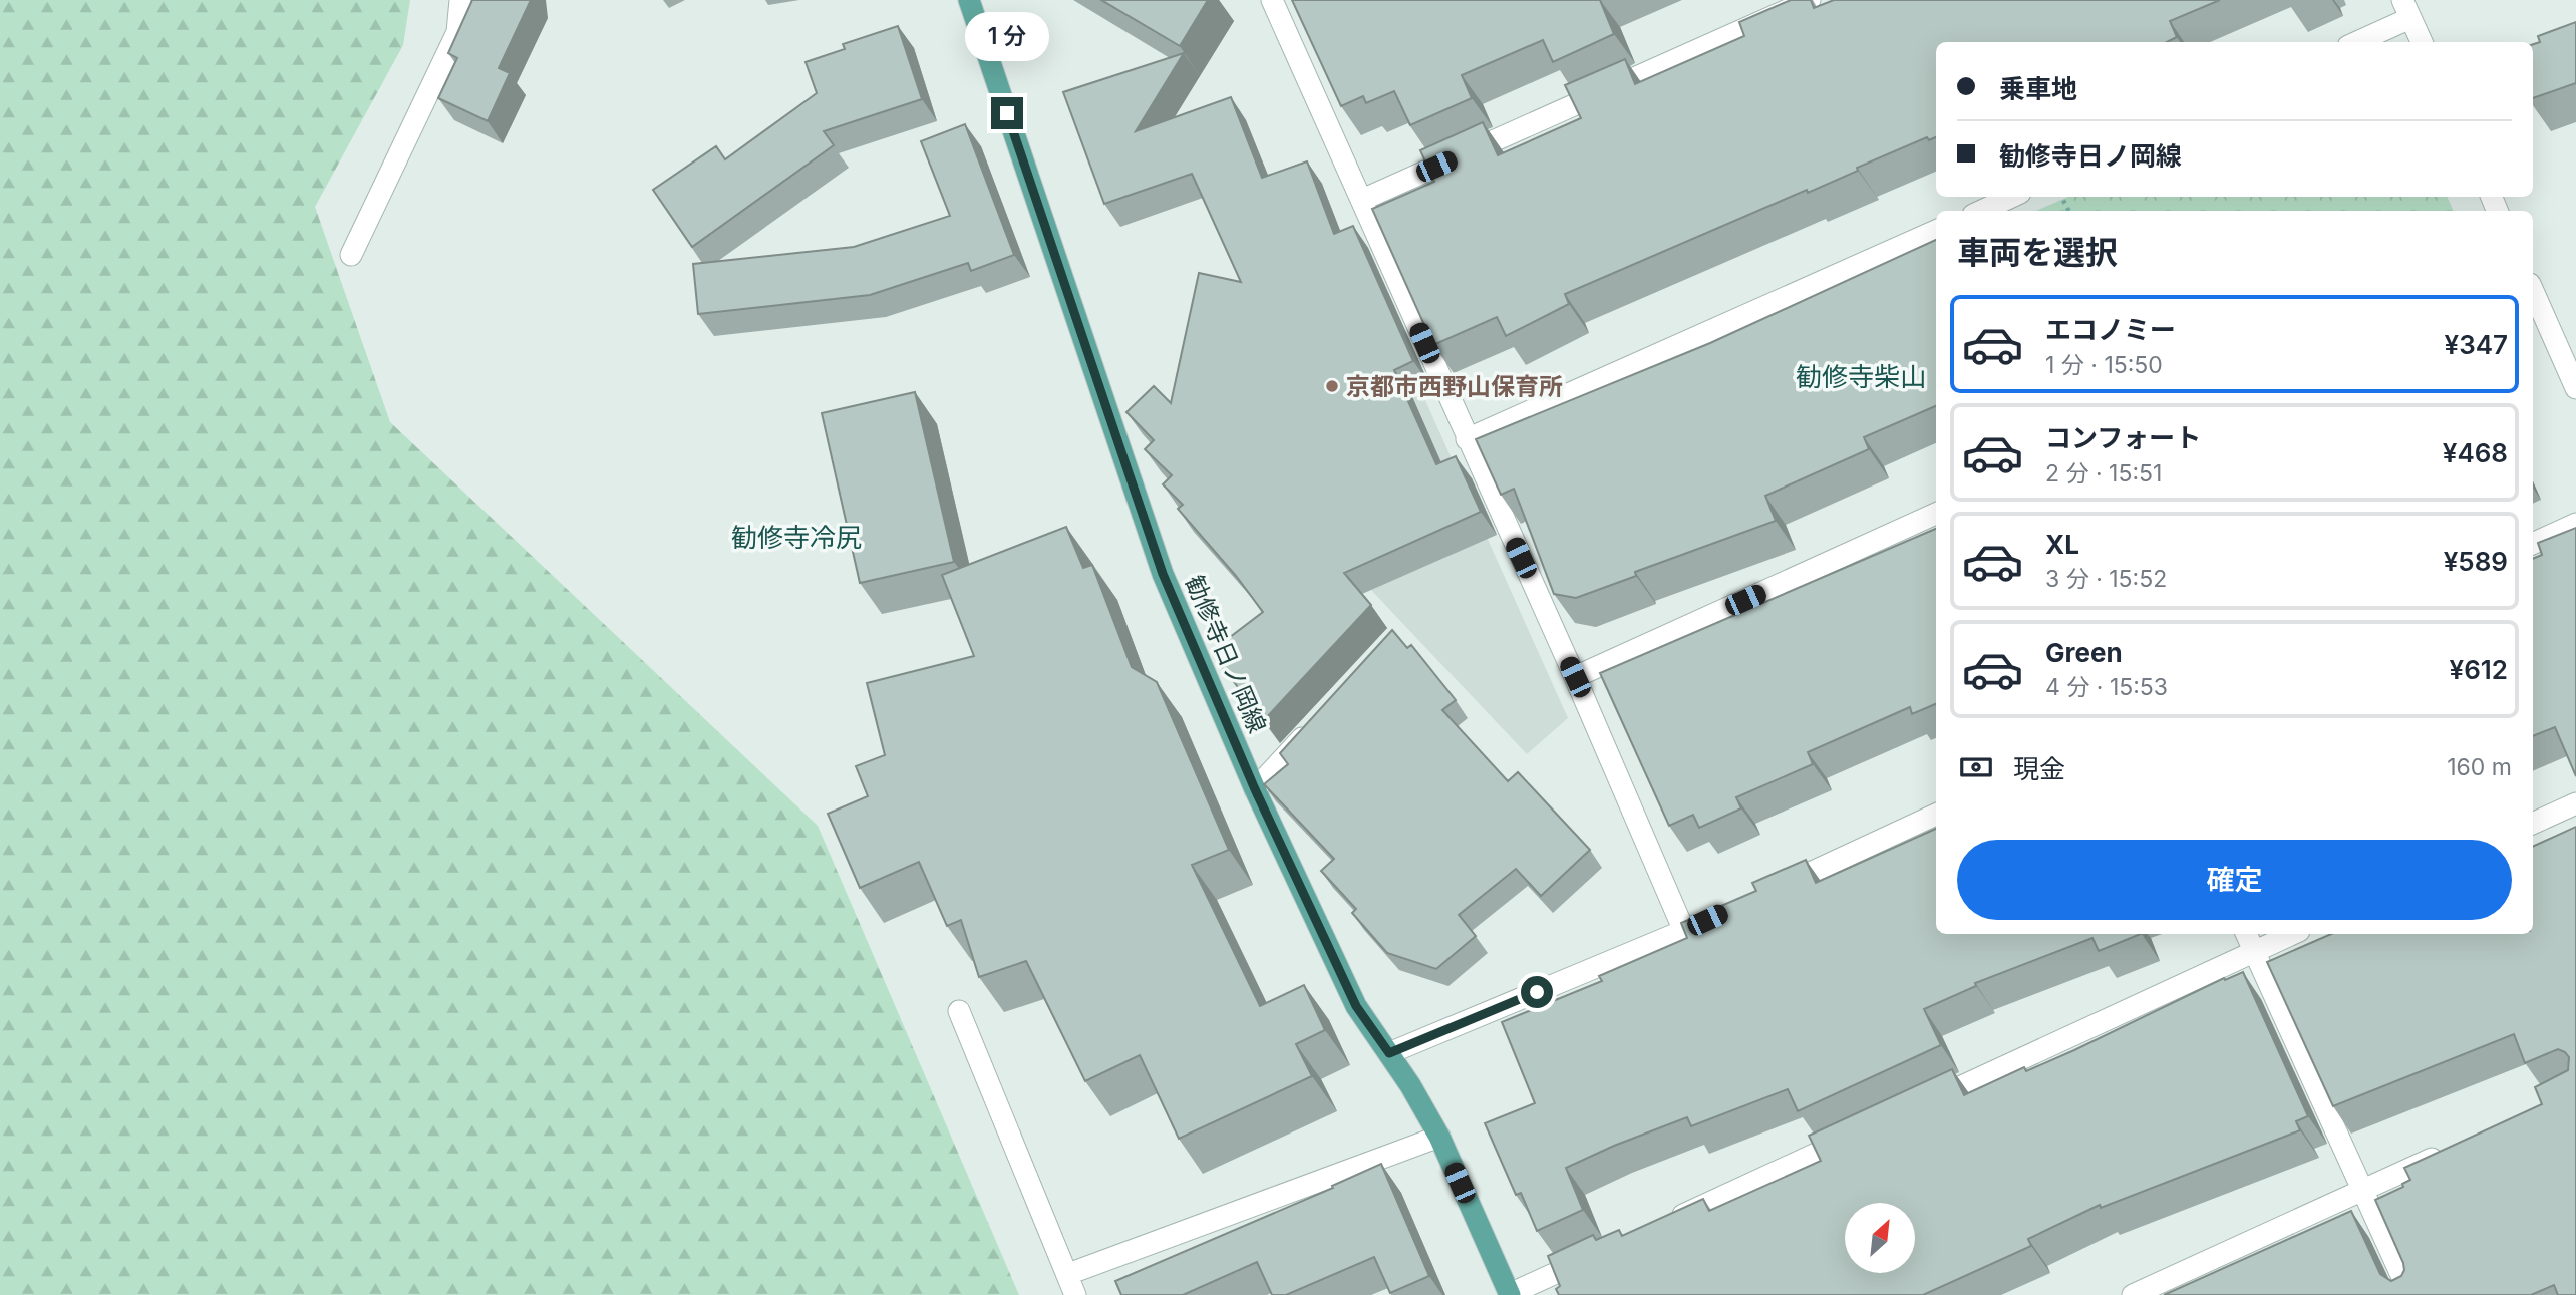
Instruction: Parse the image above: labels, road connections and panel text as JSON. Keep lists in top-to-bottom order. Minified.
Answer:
{"streets":{"main road":["勧修寺日ノ岡線"]},"districts":["勧修寺柴山","勧修寺冷尻"],"places":["京都市西野山保育所"],"north":"top right","page":{"bubble":"1 分","banner":["乗車地","勧修寺日ノ岡線"],"heading":"車両を選択","list":[{"name":"エコノミー","note":"1 分 · 15:50","value":"¥347"},{"name":"コンフォート","note":"2 分 · 15:51","value":"¥468"},{"name":"XL","note":"3 分 · 15:52","value":"¥589"},{"name":"Green","note":"4 分 · 15:53","value":"¥612"}],"pay":["現金","160 m"],"buttons":"確定"}}
